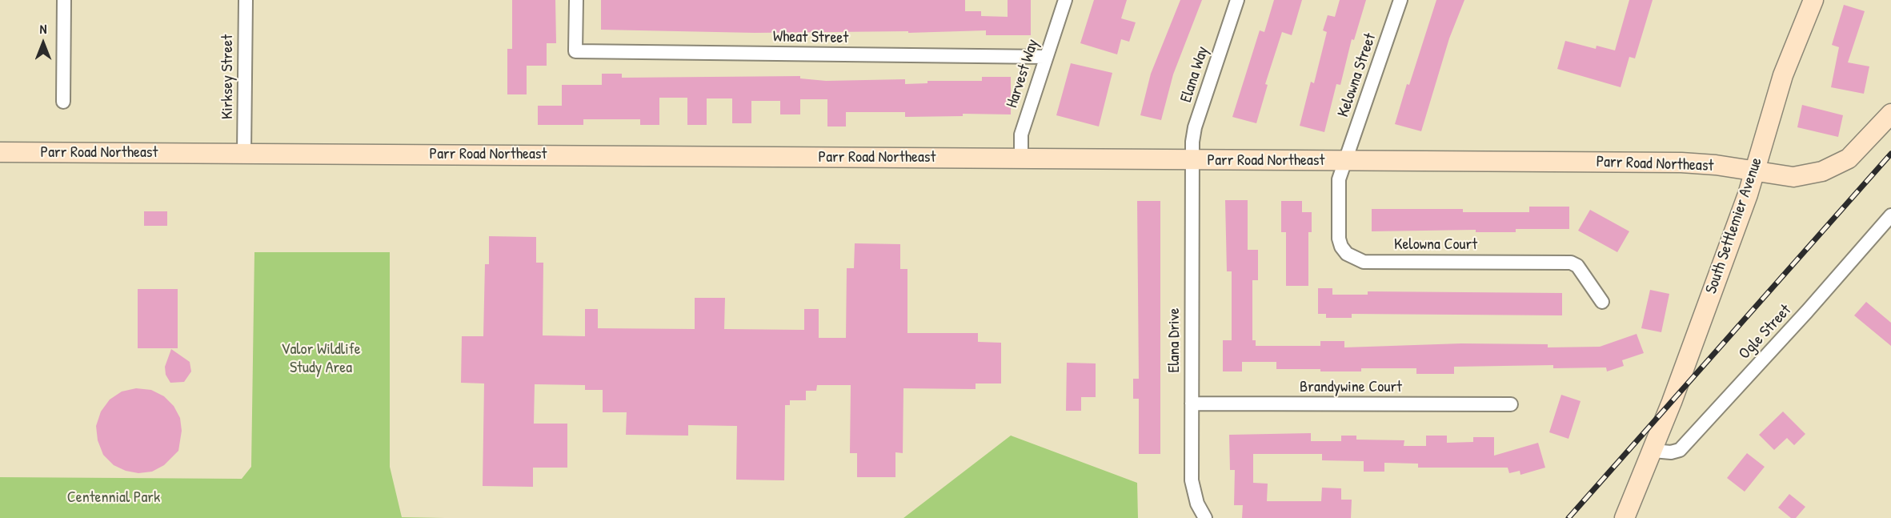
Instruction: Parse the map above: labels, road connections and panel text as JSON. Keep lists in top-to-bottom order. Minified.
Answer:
{"streets":{"main road":["Parr Road Northeast","South Settlemier Avenue"],"street":["Wheat Street","Harvest Way","Elana Way","Kelowna Street","Kirksey Street","Kelowna Court","Ogle Street","Elana Drive","Brandywine Court"]},"crossings":[["Wheat Street","Harvest Way"],["Harvest Way","Parr Road Northeast"],["Elana Way","Parr Road Northeast"],["Elana Way","Elana Drive"],["Kelowna Street","Parr Road Northeast"],["Kelowna Street","Kelowna Court"],["Kirksey Street","Parr Road Northeast"],["Parr Road Northeast","South Settlemier Avenue"],["Parr Road Northeast","Kelowna Court"],["Parr Road Northeast","Elana Drive"],["South Settlemier Avenue","Ogle Street"],["Elana Drive","Brandywine Court"]],"parks":["Valor Wildlife Study Area","Centennial Park"],"north":"top"}
